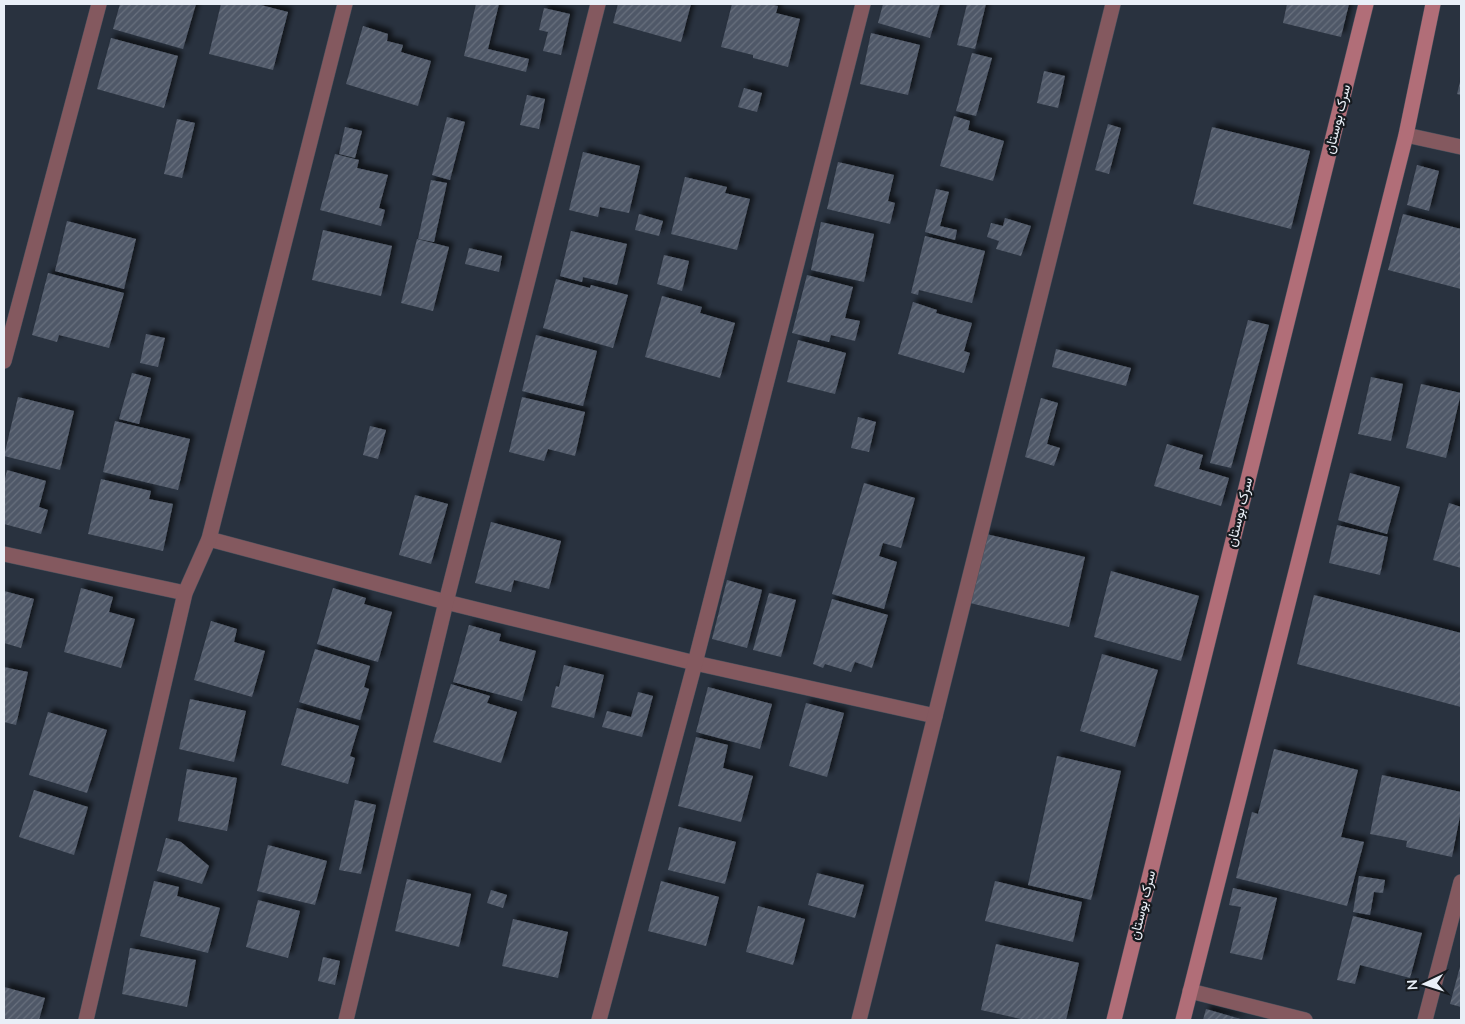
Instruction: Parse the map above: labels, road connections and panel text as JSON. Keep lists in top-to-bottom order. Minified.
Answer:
{"streets":{"street":["سرک بوستان"]},"north":"left"}
